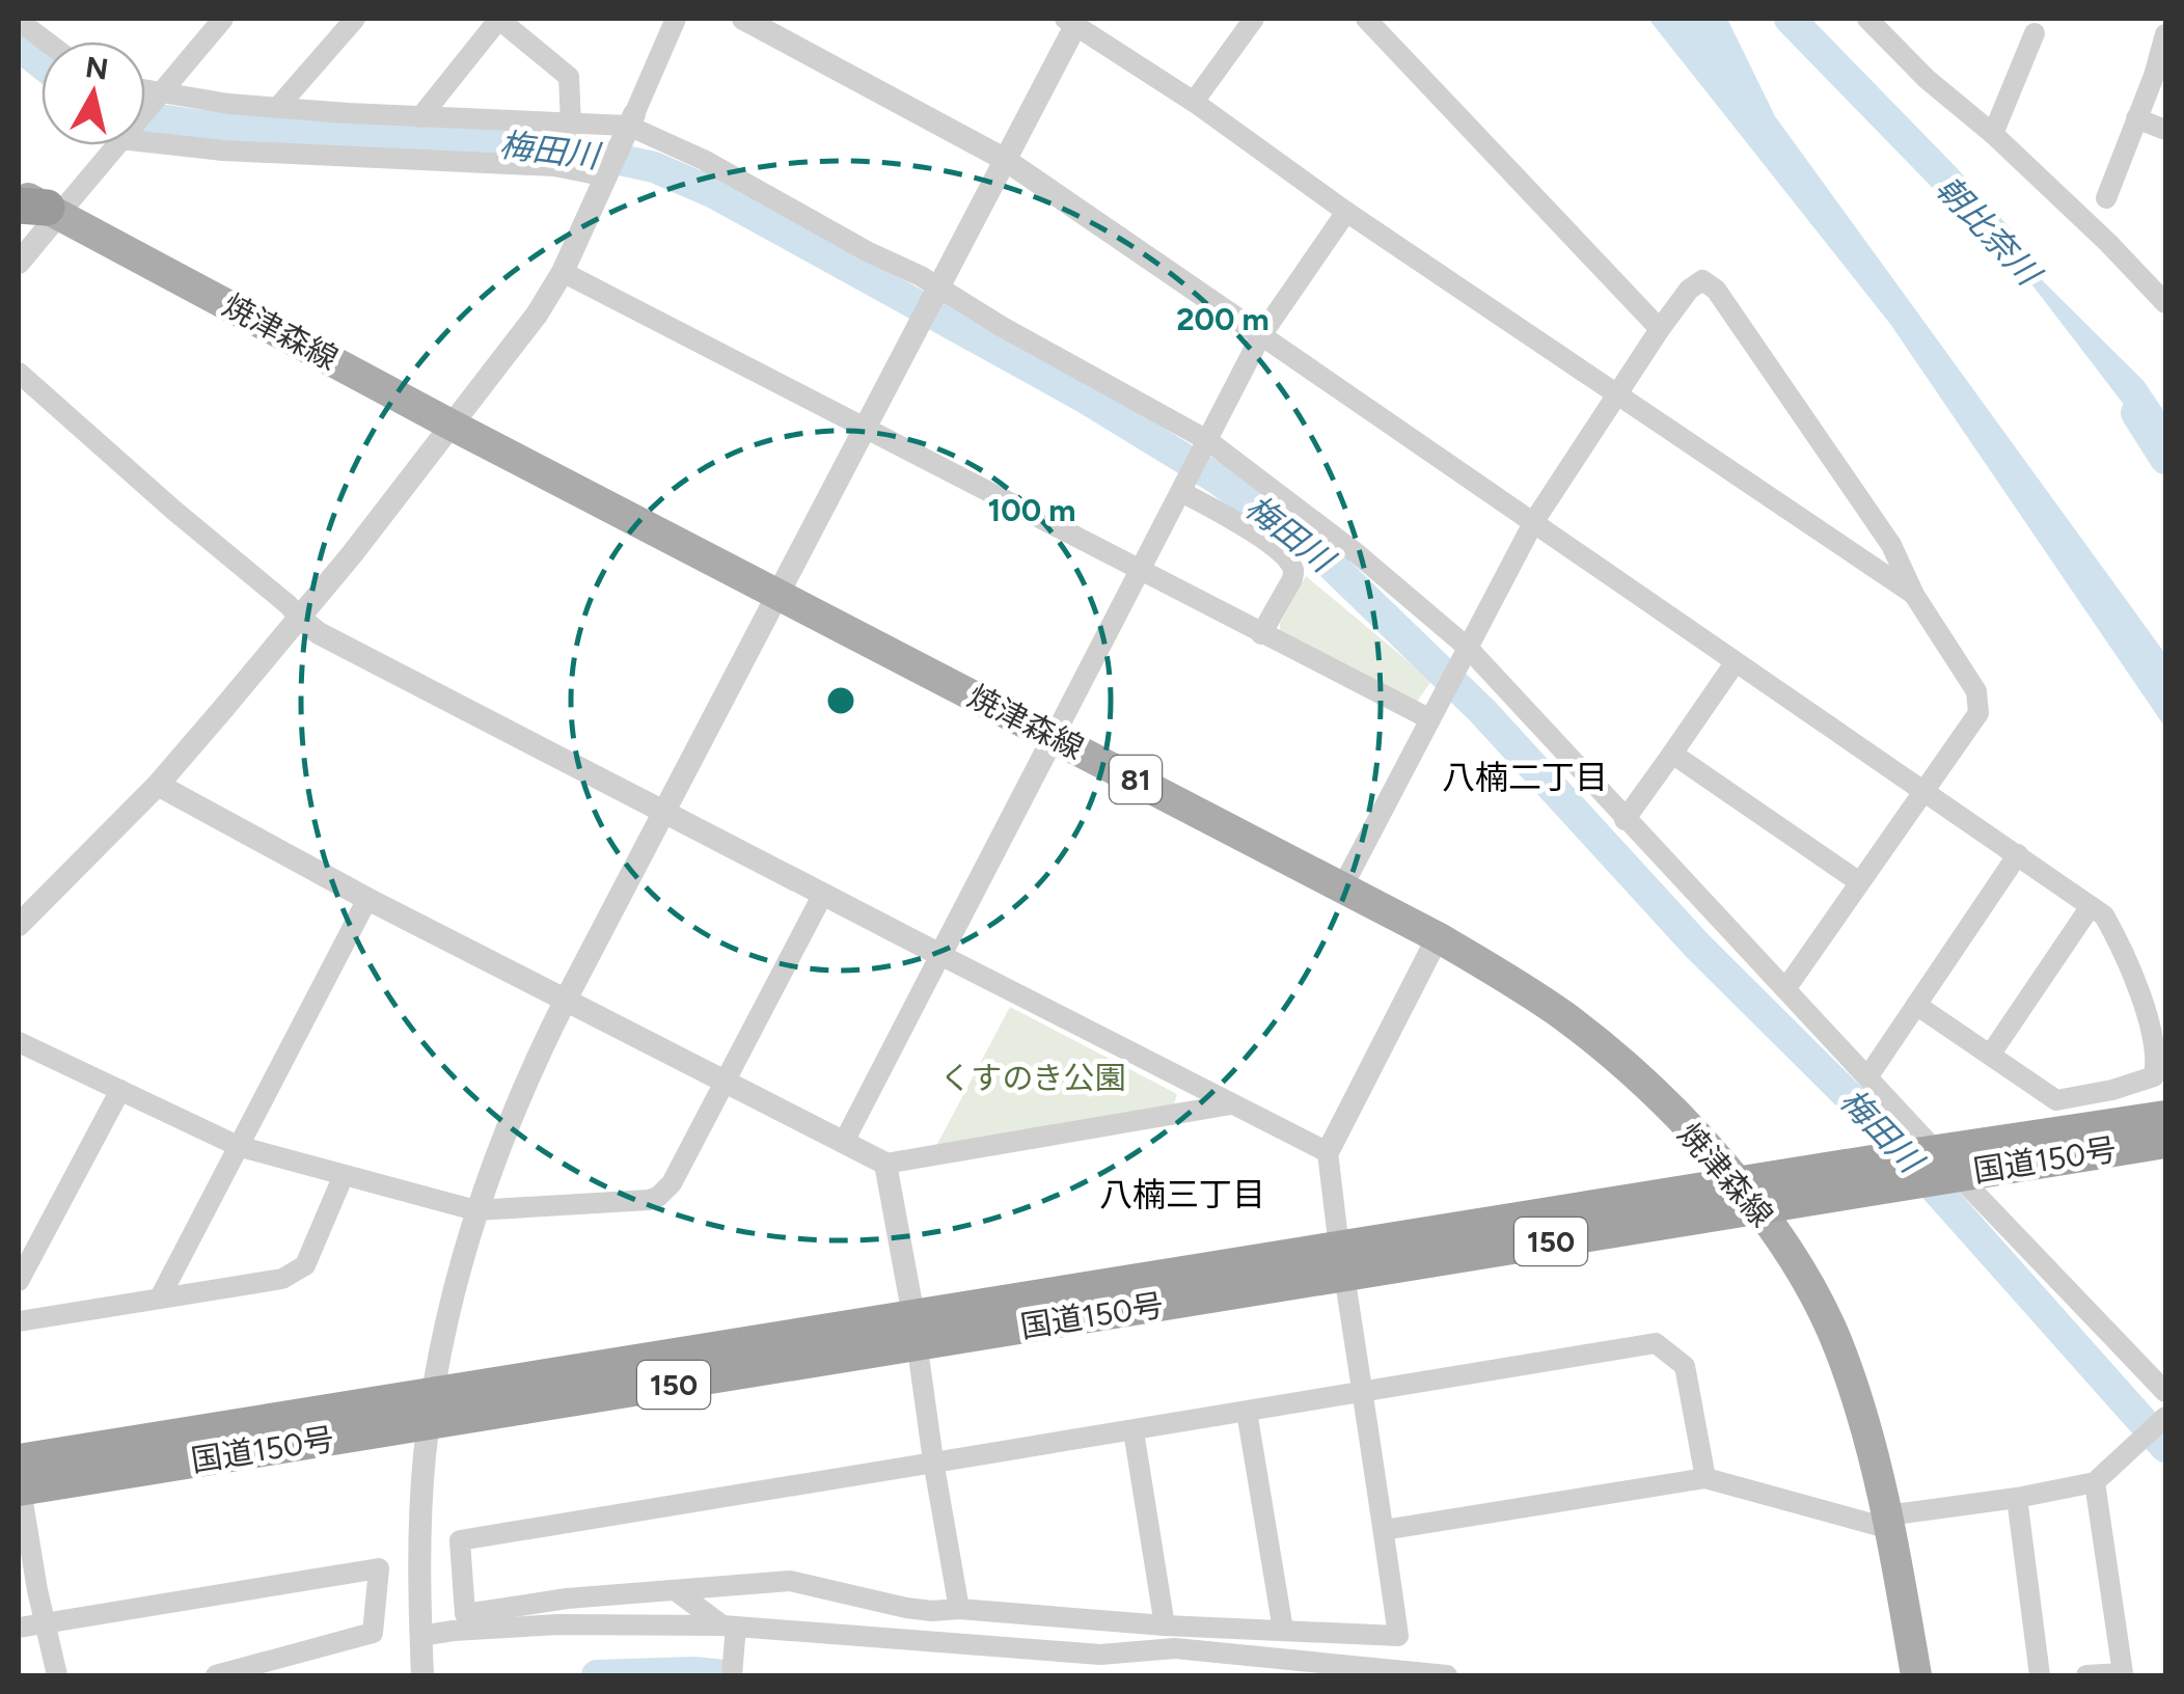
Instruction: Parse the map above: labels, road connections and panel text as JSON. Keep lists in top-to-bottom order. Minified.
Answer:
{"streets":{"highway":["国道150号","150"],"main road":["焼津森線","81"]},"crossings":[["焼津森線","国道150号"]],"districts":["八楠二丁目","八楠三丁目"],"water":["梅田川","朝比奈川"],"parks":["くすのき公園"],"north":"top","rings":["200 m","100 m"]}
